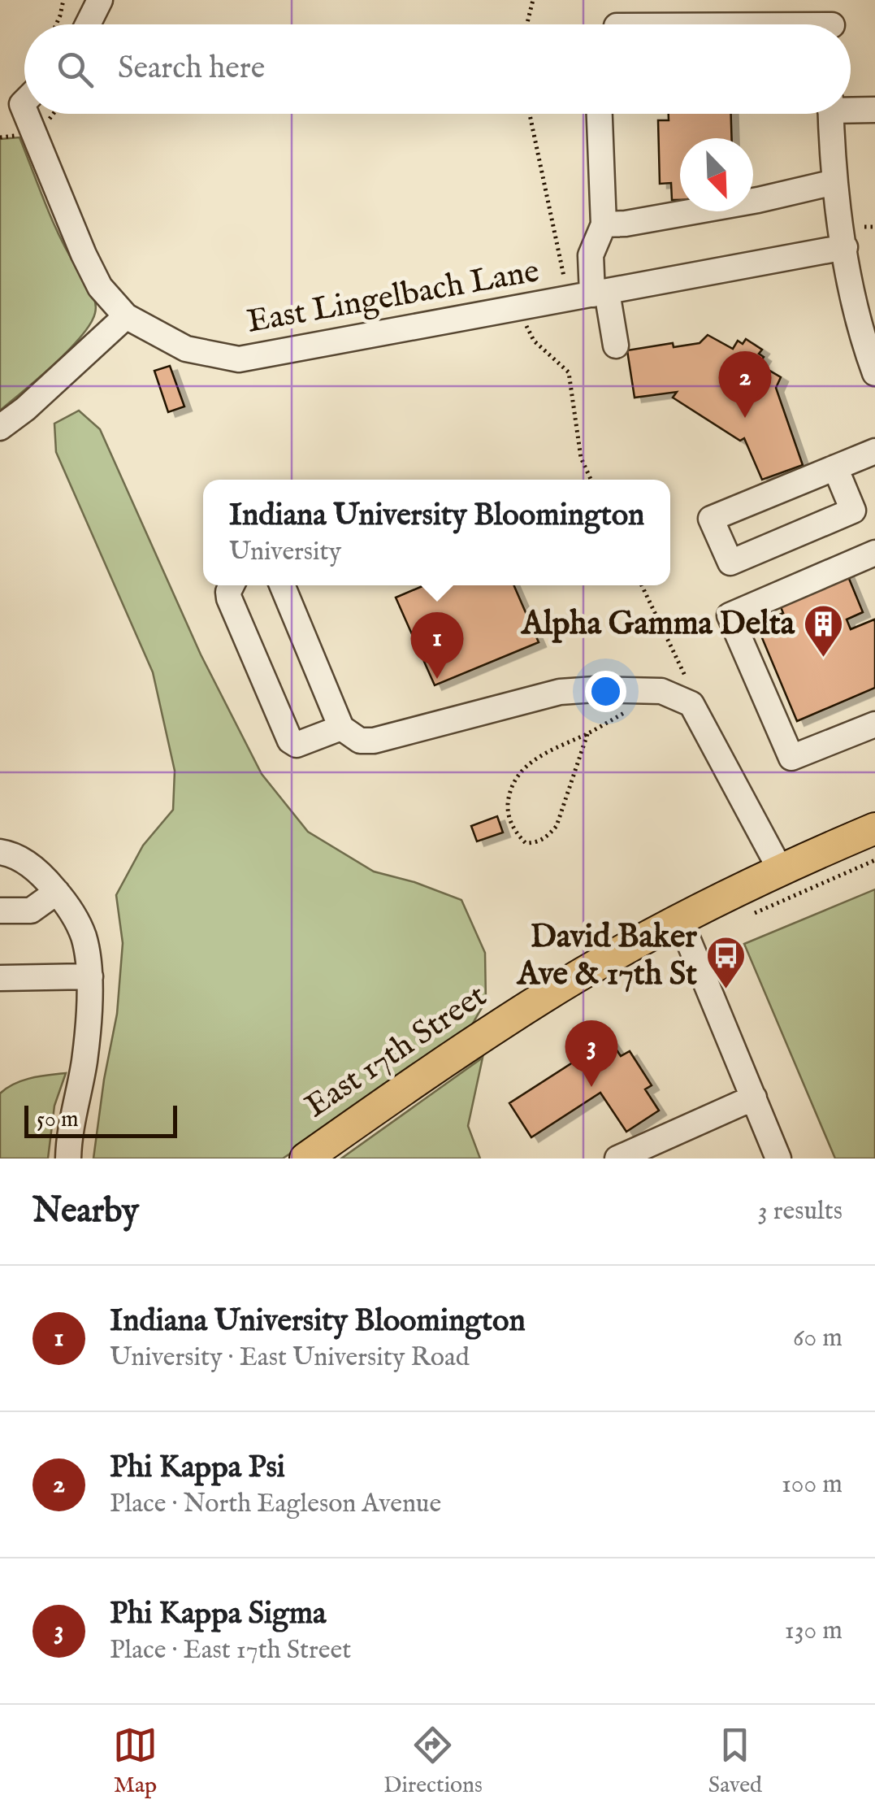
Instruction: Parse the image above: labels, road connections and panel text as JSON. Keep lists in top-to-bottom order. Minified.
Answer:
{"streets":{"main road":["East 17th Street"],"street":["East Lingelbach Lane"]},"places":{"building":["Alpha Gamma Delta"],"bus stop":["David Baker Ave & 17th St"]},"scale_bar":"50 m","north":"bottom right","page":{"search":"Search here","pins":["2","1","3"],"popup":["Indiana University Bloomington","University"],"scale":"50 m","heading":["Nearby","3 results"],"list":[{"mark":"1","name":"Indiana University Bloomington","note":"University · East University Road","value":"60 m"},{"mark":"2","name":"Phi Kappa Psi","note":"Place · North Eagleson Avenue","value":"100 m"},{"mark":"3","name":"Phi Kappa Sigma","note":"Place · East 17th Street","value":"130 m"}],"nav":["Map","Directions","Saved"]}}
